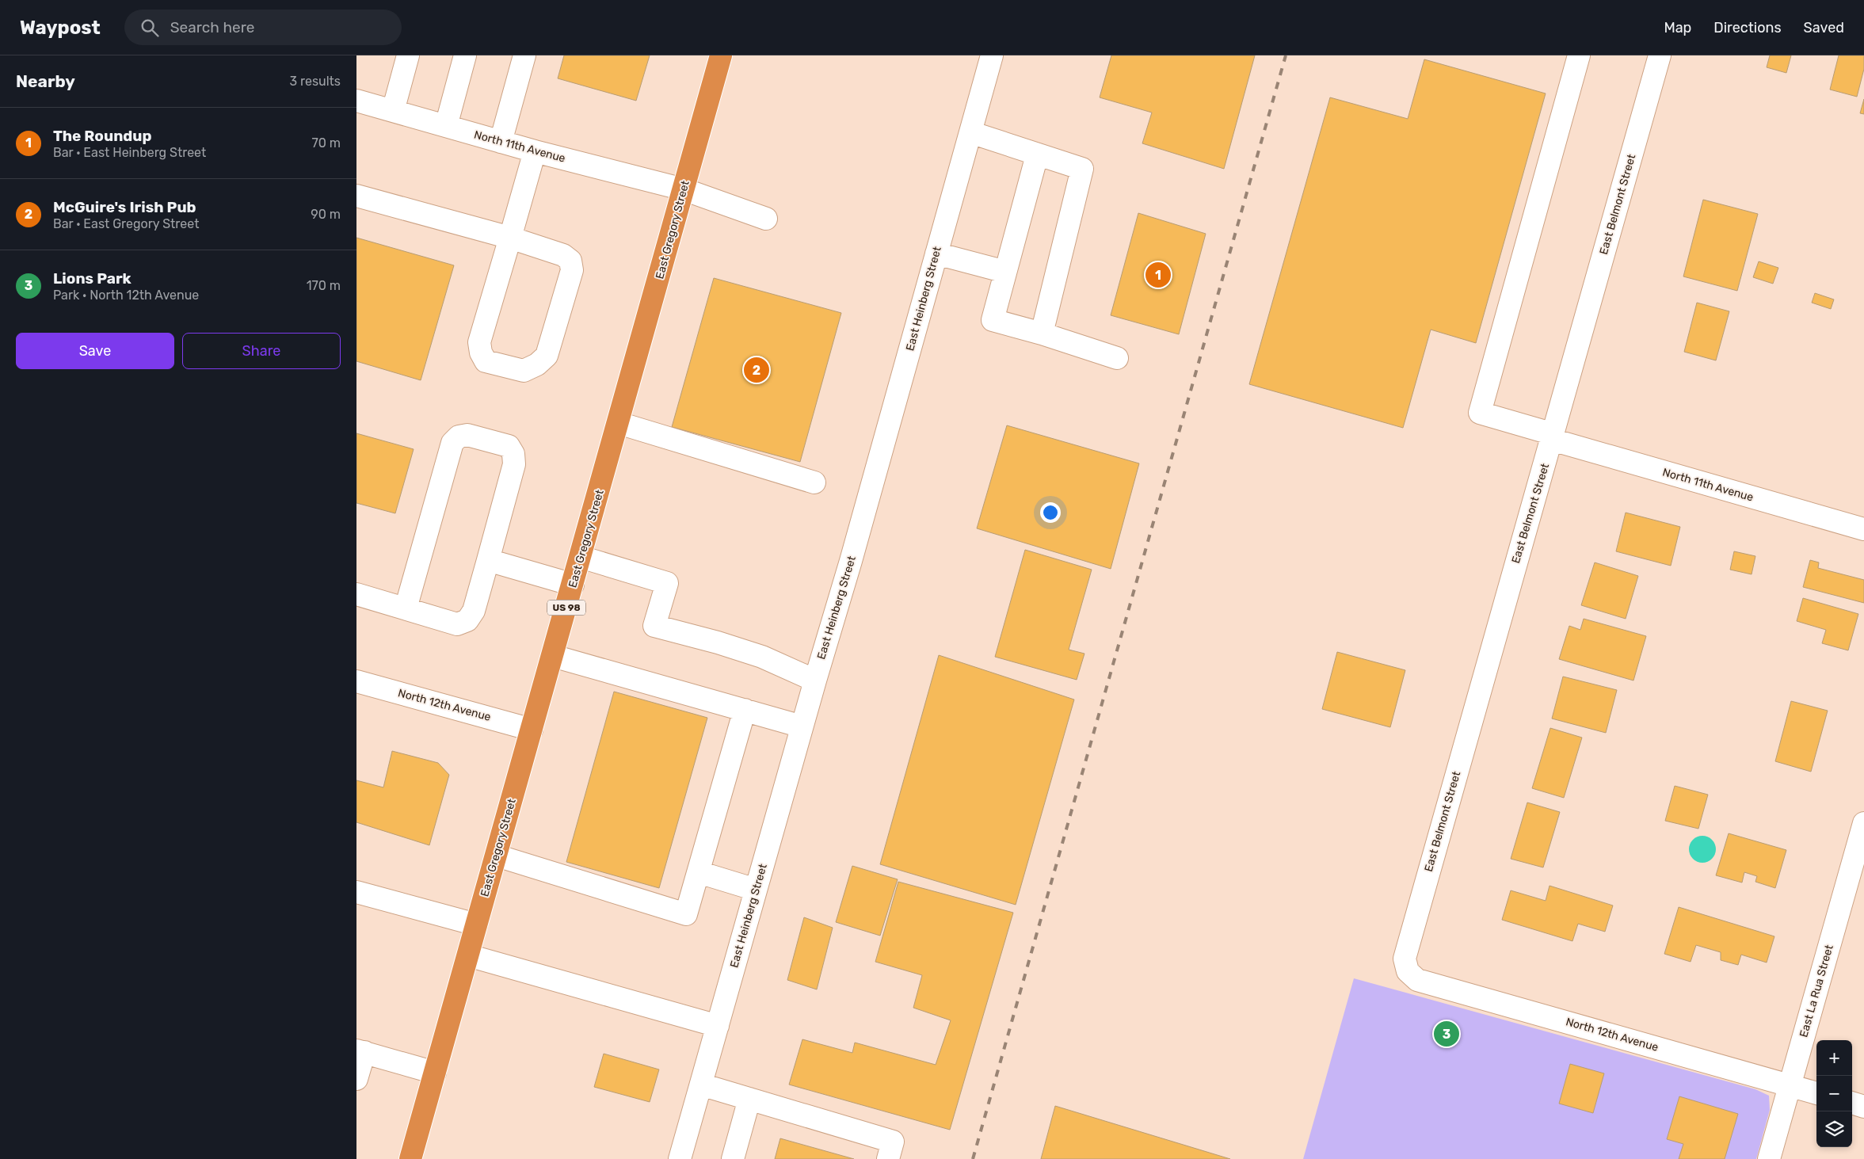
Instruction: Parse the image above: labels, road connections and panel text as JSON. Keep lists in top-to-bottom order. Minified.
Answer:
{"streets":{"highway":["East Gregory Street","US 98"],"street":["North 11th Avenue","East Belmont Street","East Heinberg Street","North 12th Avenue","East La Rua Street"]},"crossings":[["North 11th Avenue","East Belmont Street"],["North 11th Avenue","East Gregory Street"],["East Belmont Street","North 12th Avenue"],["East Gregory Street","North 12th Avenue"],["North 12th Avenue","East La Rua Street"]],"page":{"header":"Waypost","search":"Search here","nav":["Map","Directions","Saved"],"heading":["Nearby","3 results"],"list":[{"mark":"1","name":"The Roundup","note":"Bar · East Heinberg Street","value":"70 m"},{"mark":"2","name":"McGuire's Irish Pub","note":"Bar · East Gregory Street","value":"90 m"},{"mark":"3","name":"Lions Park","note":"Park · North 12th Avenue","value":"170 m"}],"pins":["1","2","3"],"buttons":["Save","Share"],"map_buttons":["+","−"]}}
